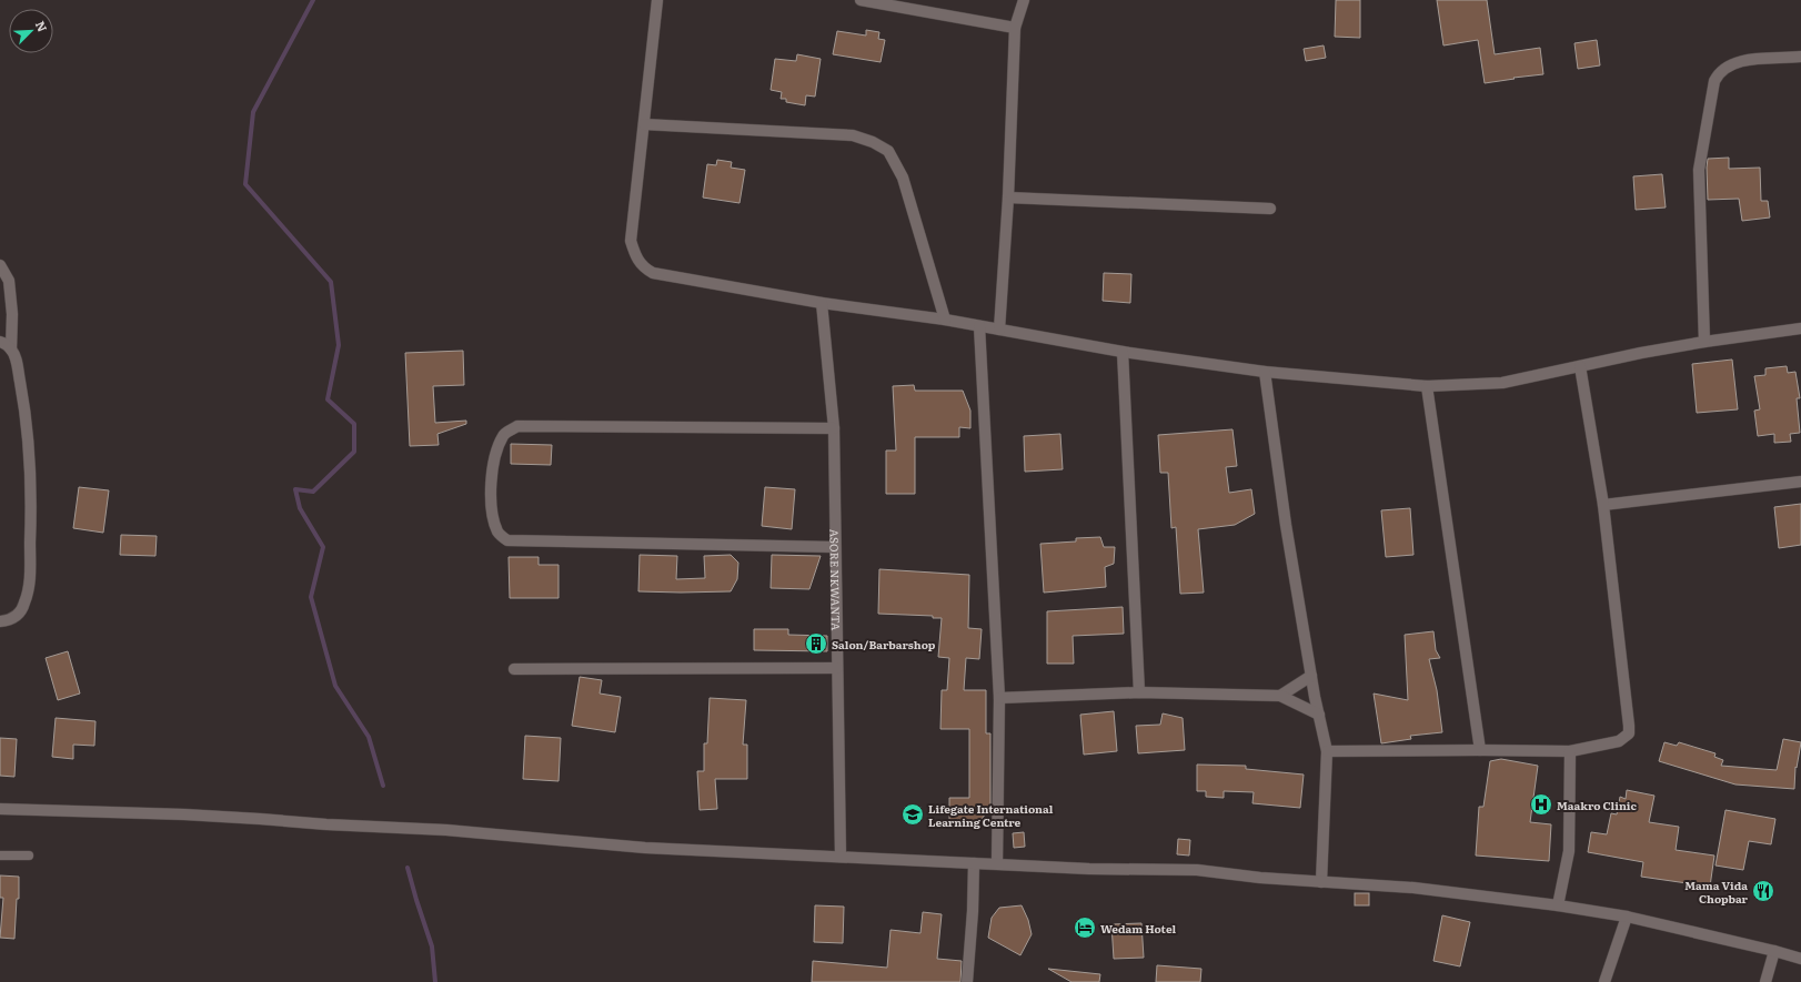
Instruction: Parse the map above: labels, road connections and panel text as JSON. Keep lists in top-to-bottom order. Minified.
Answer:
{"streets":{"street":["ASORE NKWANTA"]},"places":{"building":["Salon/Barbarshop"],"hospital":["Maakro Clinic"],"school or university":["Lifegate International Learning Centre"],"restaurant":["Mama Vida Chopbar"],"hotel":["Wedam Hotel"]},"north":"top right"}
